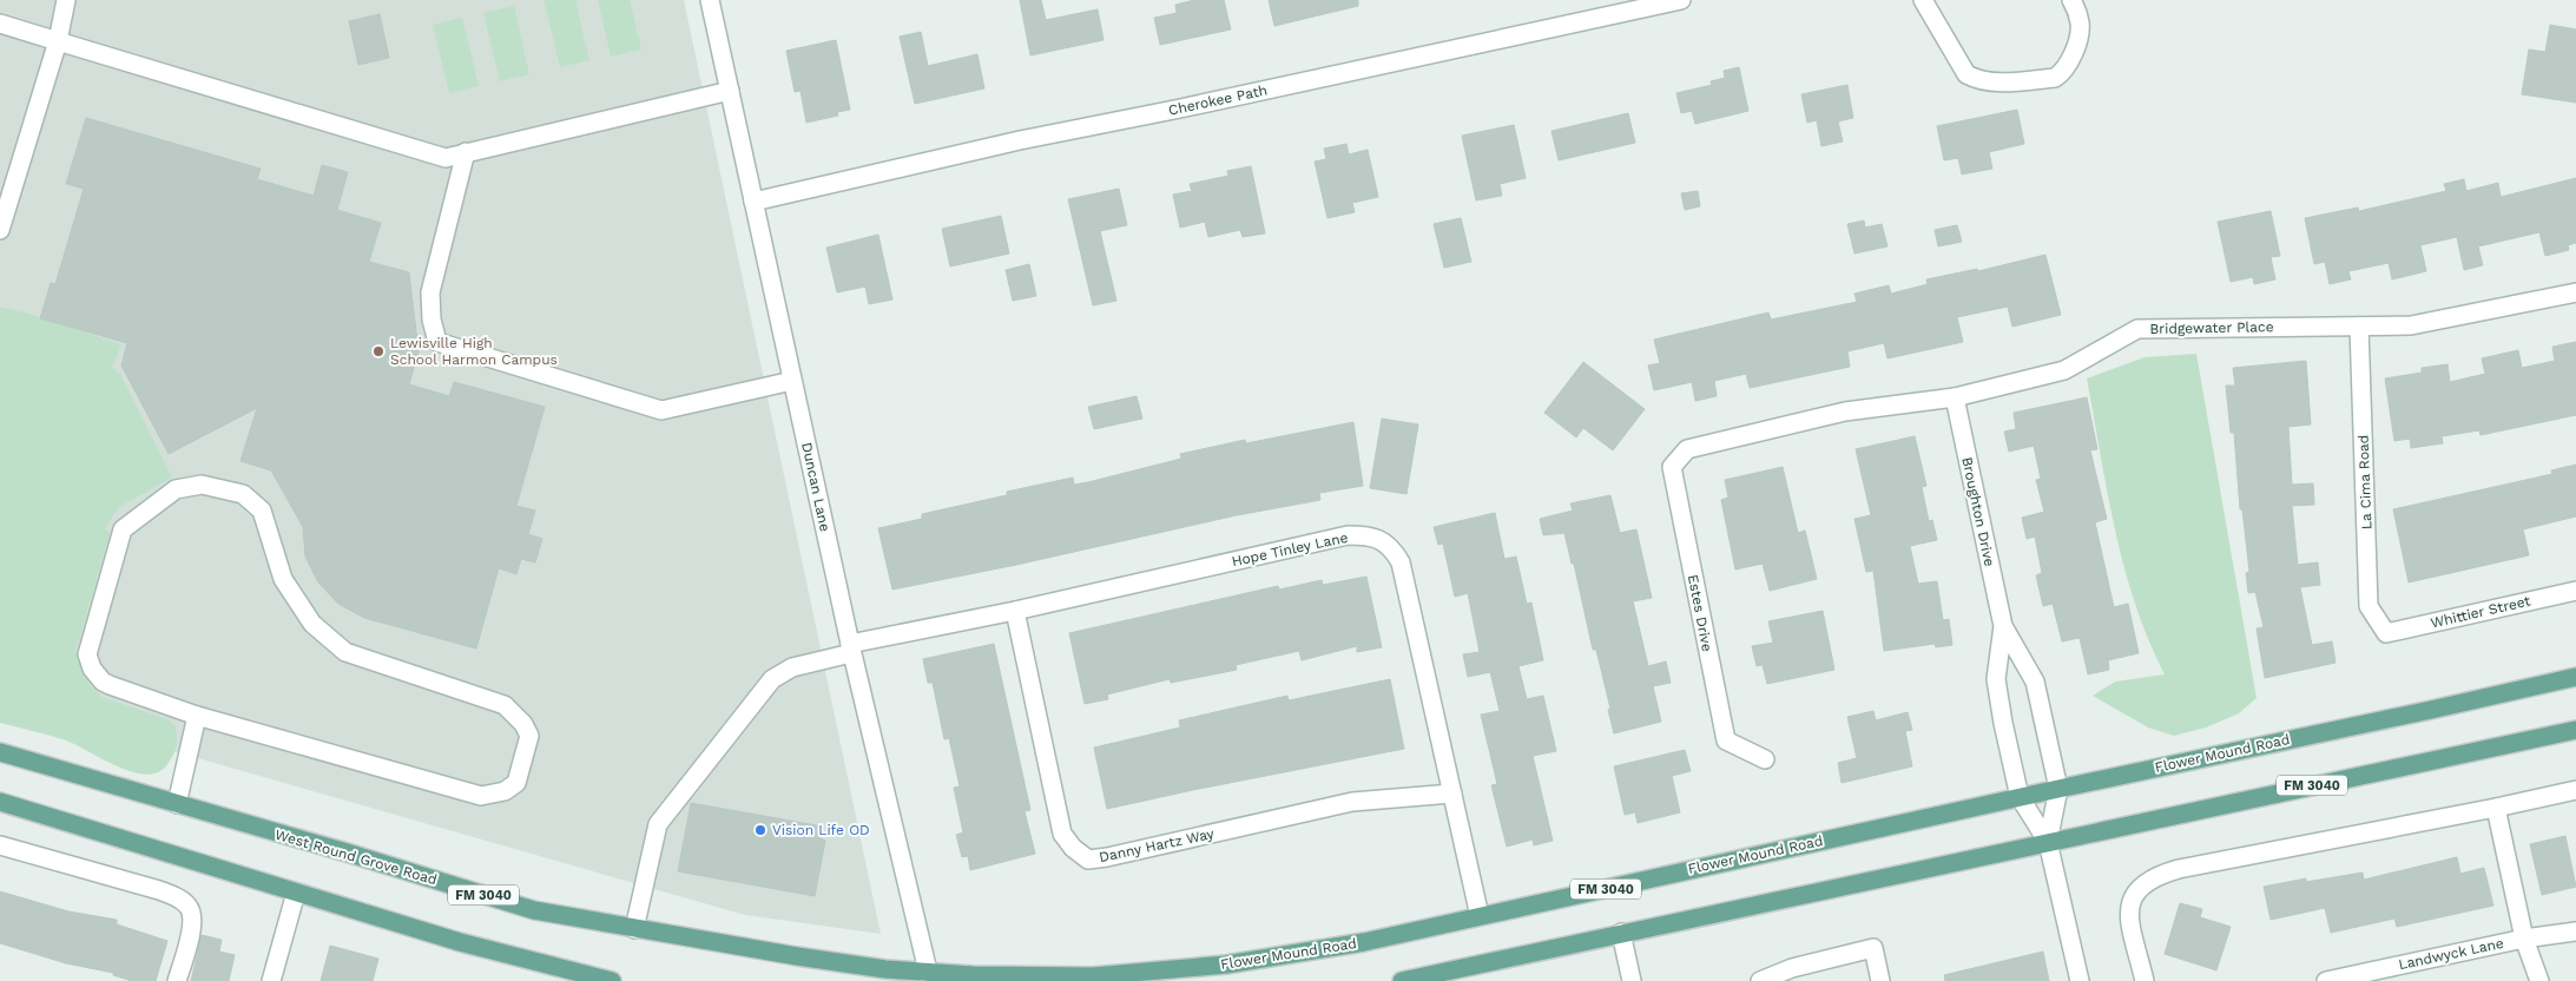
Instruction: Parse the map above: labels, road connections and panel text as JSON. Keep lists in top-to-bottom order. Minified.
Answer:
{"streets":{"main road":["Flower Mound Road","FM 3040","West Round Grove Road"],"street":["Cherokee Path","Bridgewater Place","La Cima Road","Duncan Lane","Broughton Drive","Hope Tinley Lane","Whittier Street","Estes Drive","Danny Hartz Way","Landwyck Lane"]},"crossings":[["Cherokee Path","Duncan Lane"],["Bridgewater Place","La Cima Road"],["Bridgewater Place","Broughton Drive"],["Bridgewater Place","Estes Drive"],["La Cima Road","Whittier Street"],["Duncan Lane","Hope Tinley Lane"],["Duncan Lane","Flower Mound Road"],["Duncan Lane","West Round Grove Road"],["Broughton Drive","Flower Mound Road"],["Broughton Drive","FM 3040"],["Hope Tinley Lane","Flower Mound Road"],["Hope Tinley Lane","Danny Hartz Way"],["Hope Tinley Lane","West Round Grove Road"],["Flower Mound Road","West Round Grove Road"]],"places":["Lewisville High School Harmon Campus","Vision Life OD"]}
